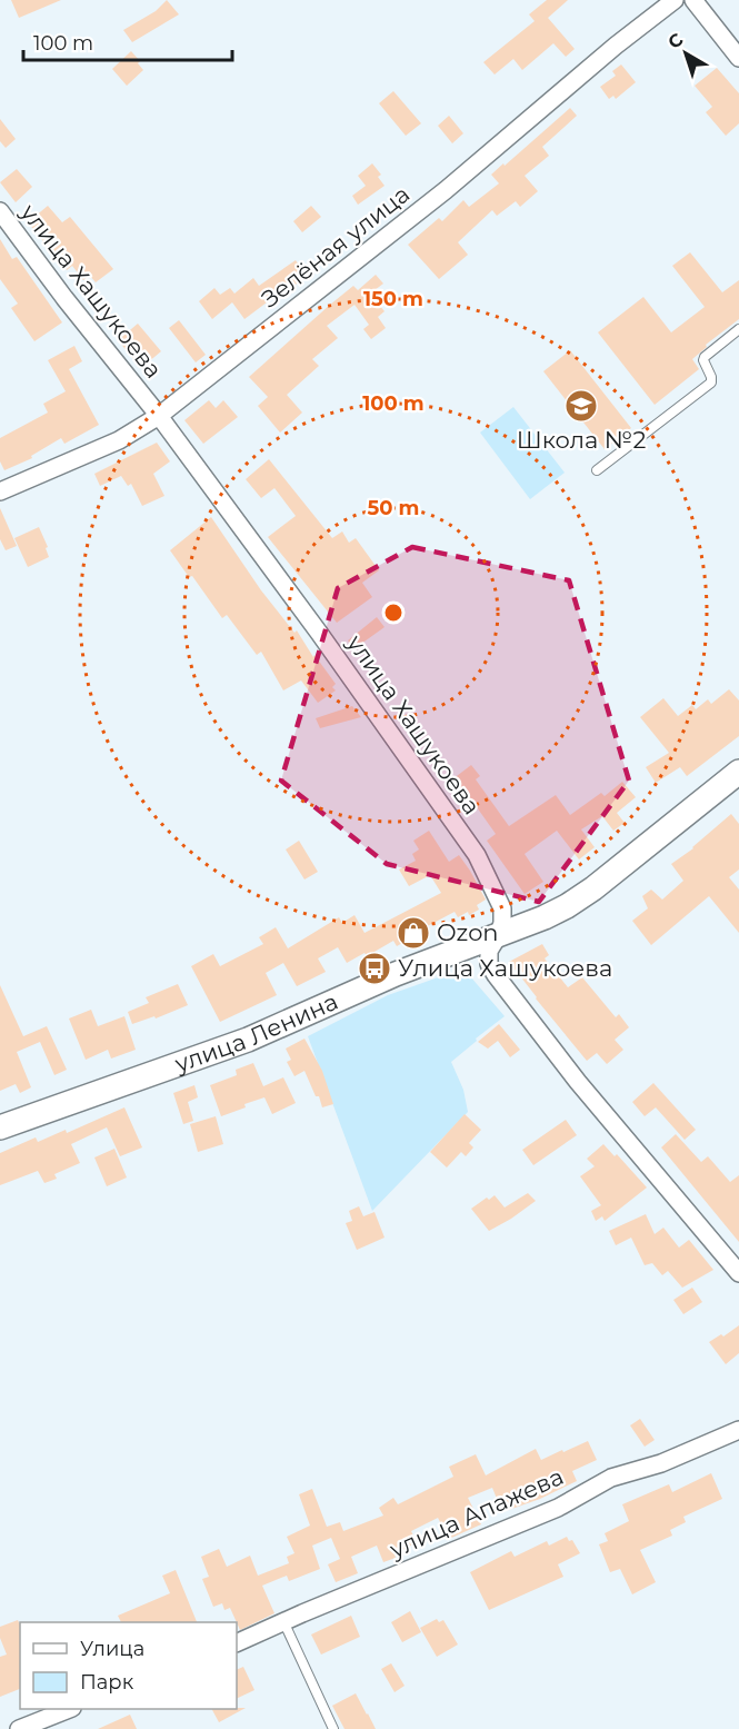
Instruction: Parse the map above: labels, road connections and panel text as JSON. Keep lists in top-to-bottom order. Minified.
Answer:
{"streets":{"street":["Зелёная улица","улица Хашукоева","улица Ленина","улица Апажева"]},"crossings":[["Зелёная улица","улица Хашукоева"],["улица Хашукоева","улица Ленина"]],"places":{"school or university":["Школа №2"],"shop":["Ozon"],"bus stop":["Улица Хашукоева"]},"legend":["Улица","Парк"],"scale_bar":"100 m","north":"top left","rings":["150 m","100 m","50 m"]}
